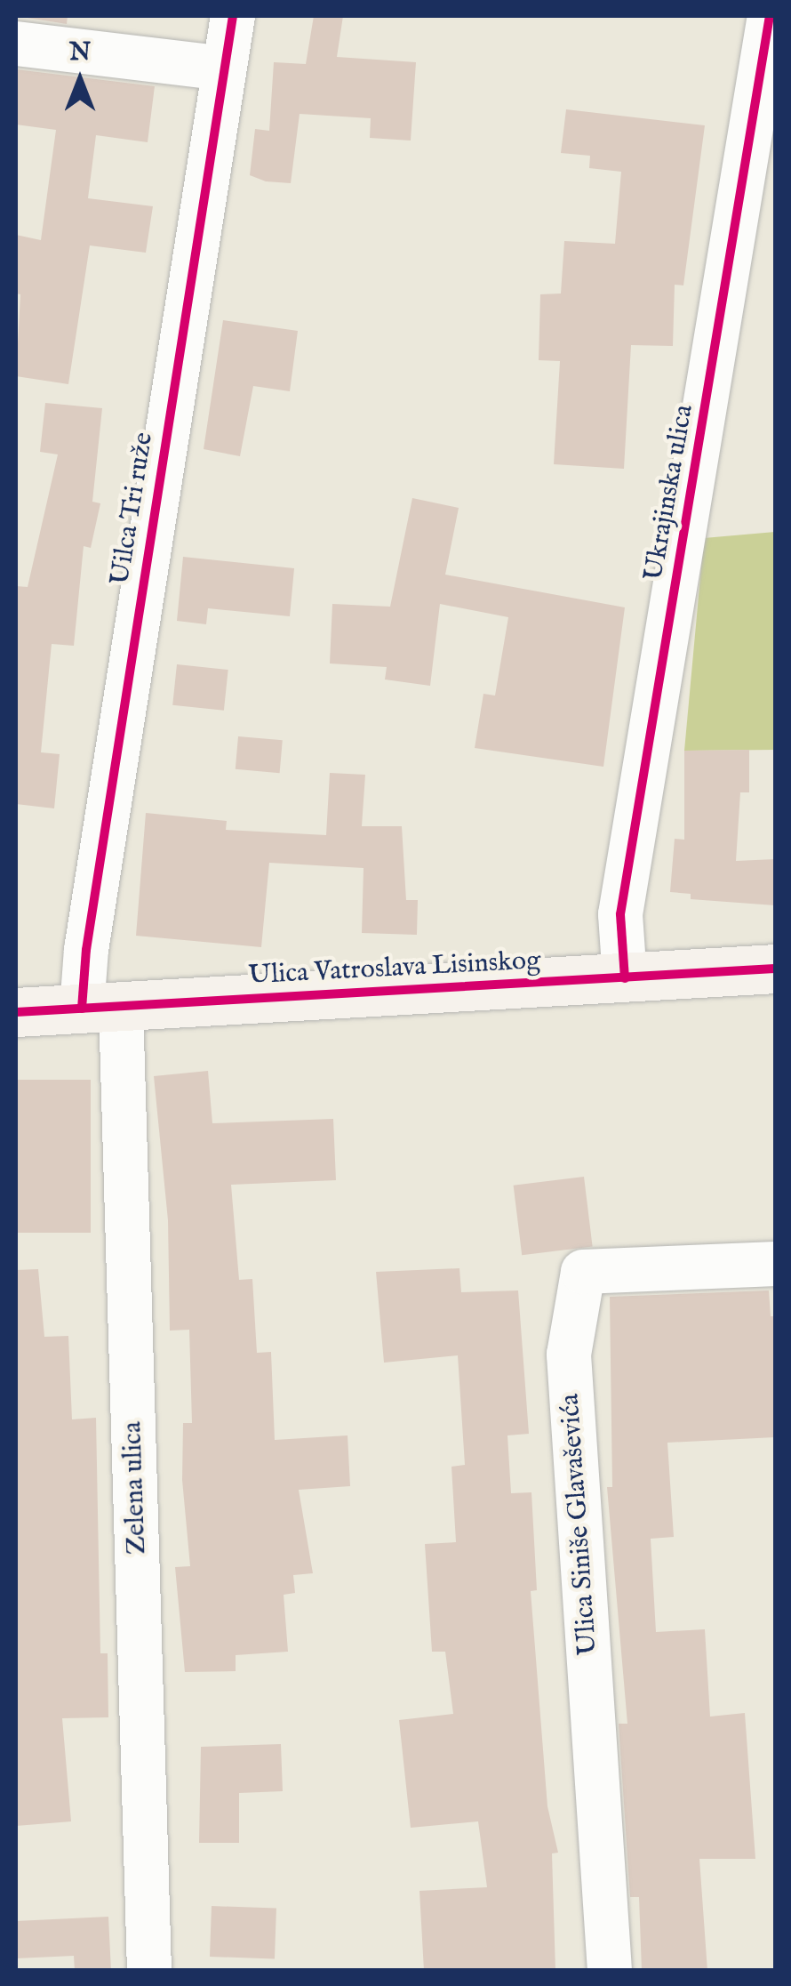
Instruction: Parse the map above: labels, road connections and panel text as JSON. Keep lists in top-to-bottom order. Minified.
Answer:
{"streets":{"main road":["Ulica Vatroslava Lisinskog"],"street":["Ukrajinska ulica","Uilca Tri ruže","Zelena ulica","Ulica Siniše Glavaševića"]},"crossings":[["Ukrajinska ulica","Ulica Vatroslava Lisinskog"],["Uilca Tri ruže","Ulica Vatroslava Lisinskog"],["Uilca Tri ruže","Zelena ulica"],["Ulica Vatroslava Lisinskog","Zelena ulica"]],"north":"top"}
